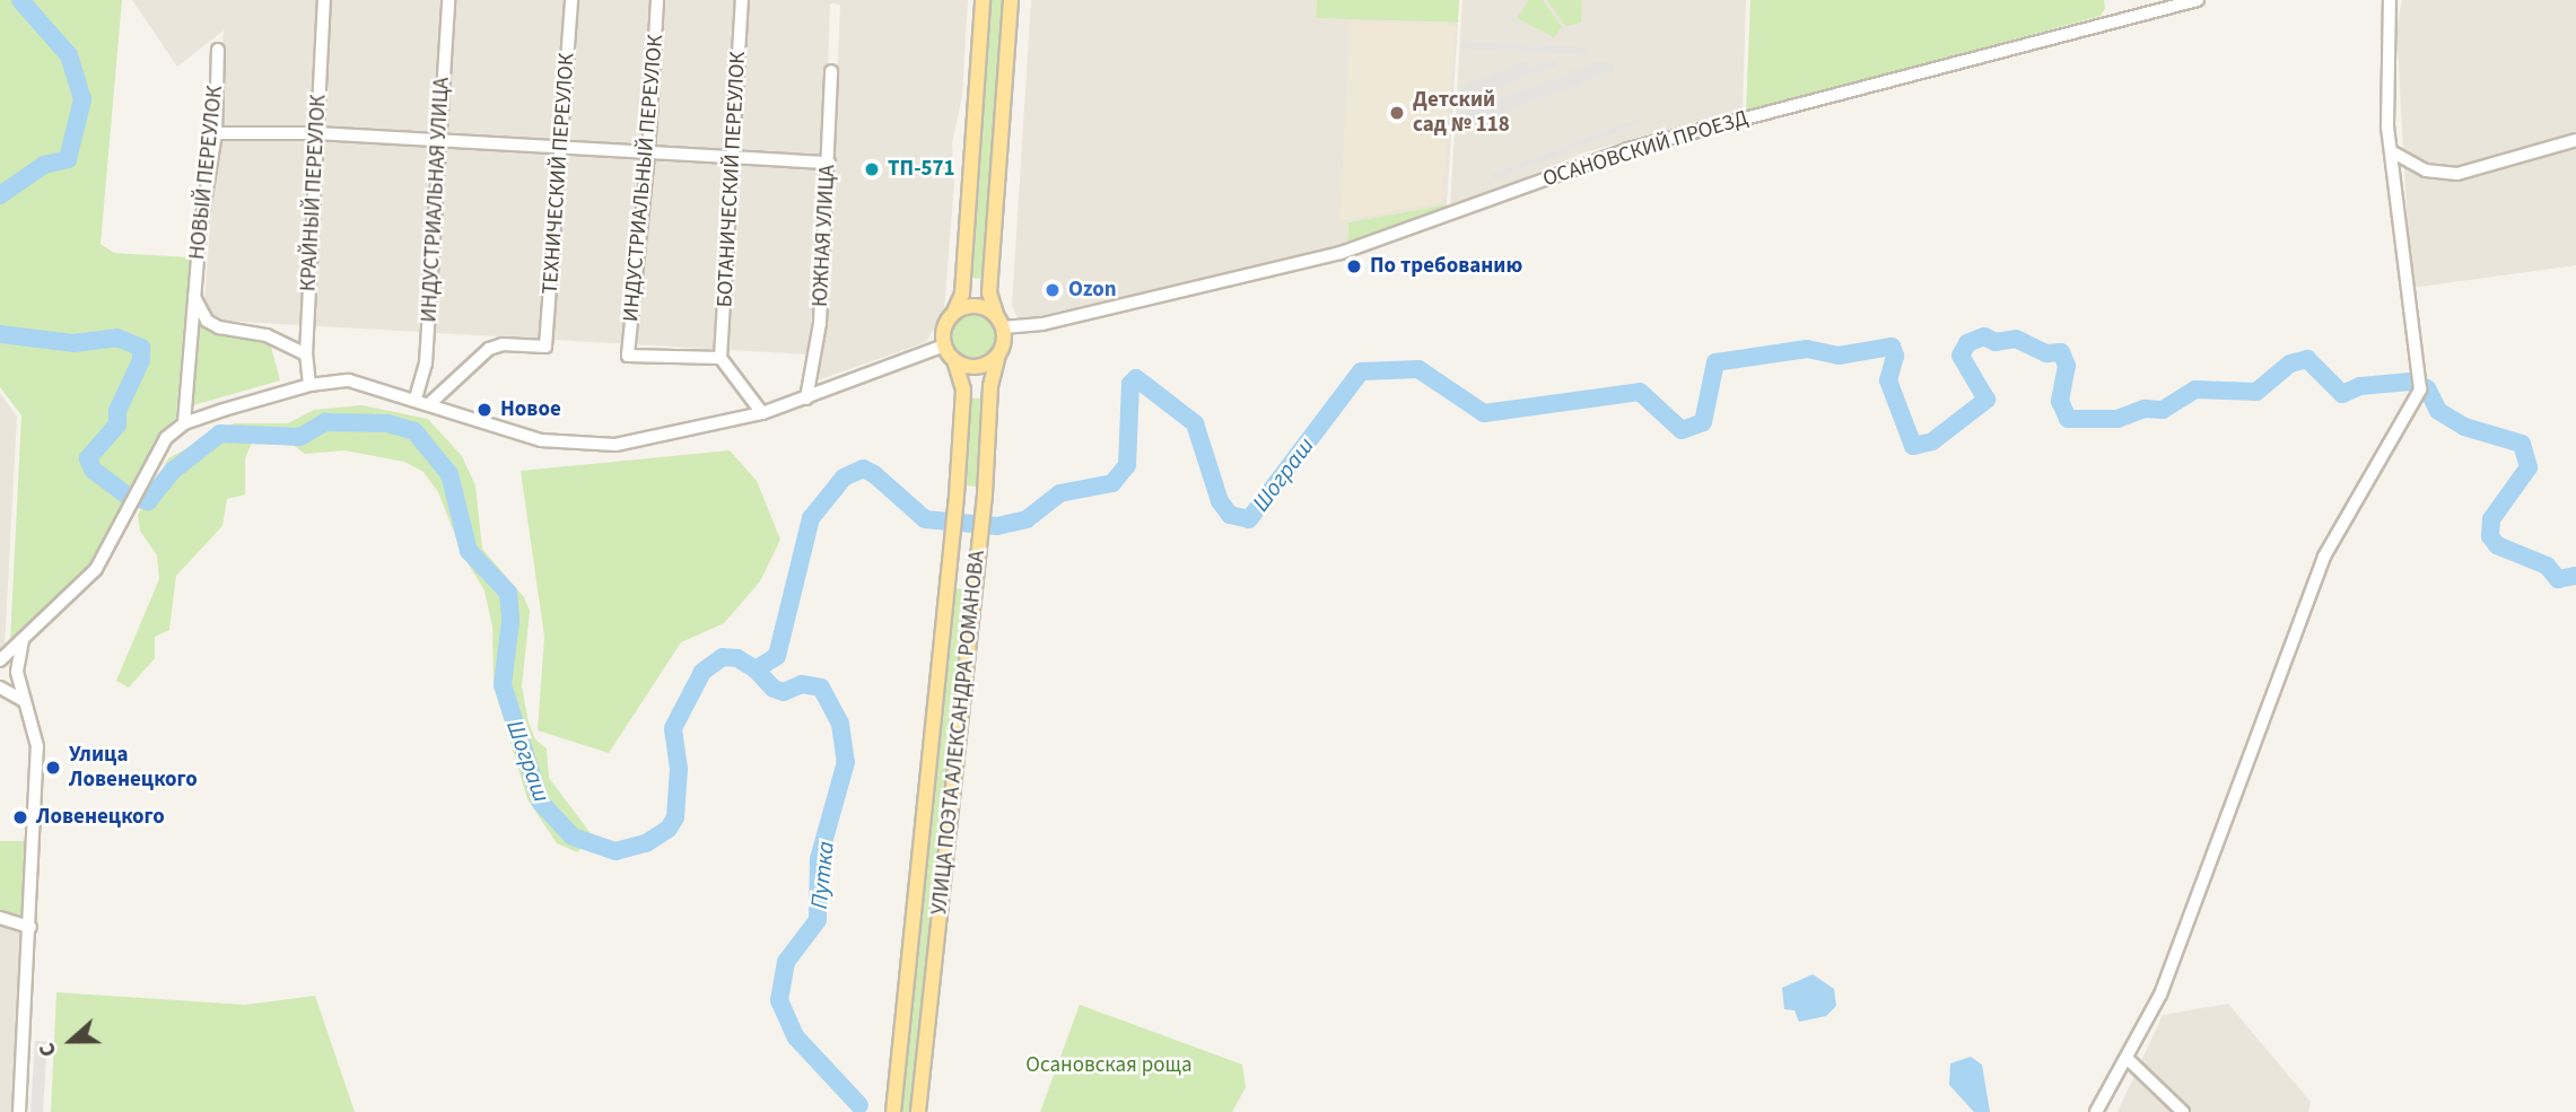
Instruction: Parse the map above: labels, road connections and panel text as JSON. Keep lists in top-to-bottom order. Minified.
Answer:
{"streets":{"main road":["УЛИЦА ПОЭТА АЛЕКСАНДРА РОМАНОВА"],"street":["ОСАНОВСКИЙ ПРОЕЗД","НОВЫЙ ПЕРЕУЛОК","ТЕХНИЧЕСКИЙ ПЕРЕУЛОК","ИНДУСТРИАЛЬНЫЙ ПЕРЕУЛОК","БОТАНИЧЕСКИЙ ПЕРЕУЛОК","КРАЙНЫЙ ПЕРЕУЛОК","ИНДУСТРИАЛЬНАЯ УЛИЦА","ЮЖНАЯ УЛИЦА"]},"crossings":[["ОСАНОВСКИЙ ПРОЕЗД","УЛИЦА ПОЭТА АЛЕКСАНДРА РОМАНОВА"],["ИНДУСТРИАЛЬНЫЙ ПЕРЕУЛОК","БОТАНИЧЕСКИЙ ПЕРЕУЛОК"]],"water":["Шограш","Путка"],"parks":["Осановская роща"],"places":["Детский сад № 118","ТП-571","По требованию","Ozon","Новое","Улица Ловенецкого","Ловенецкого"],"north":"left"}
